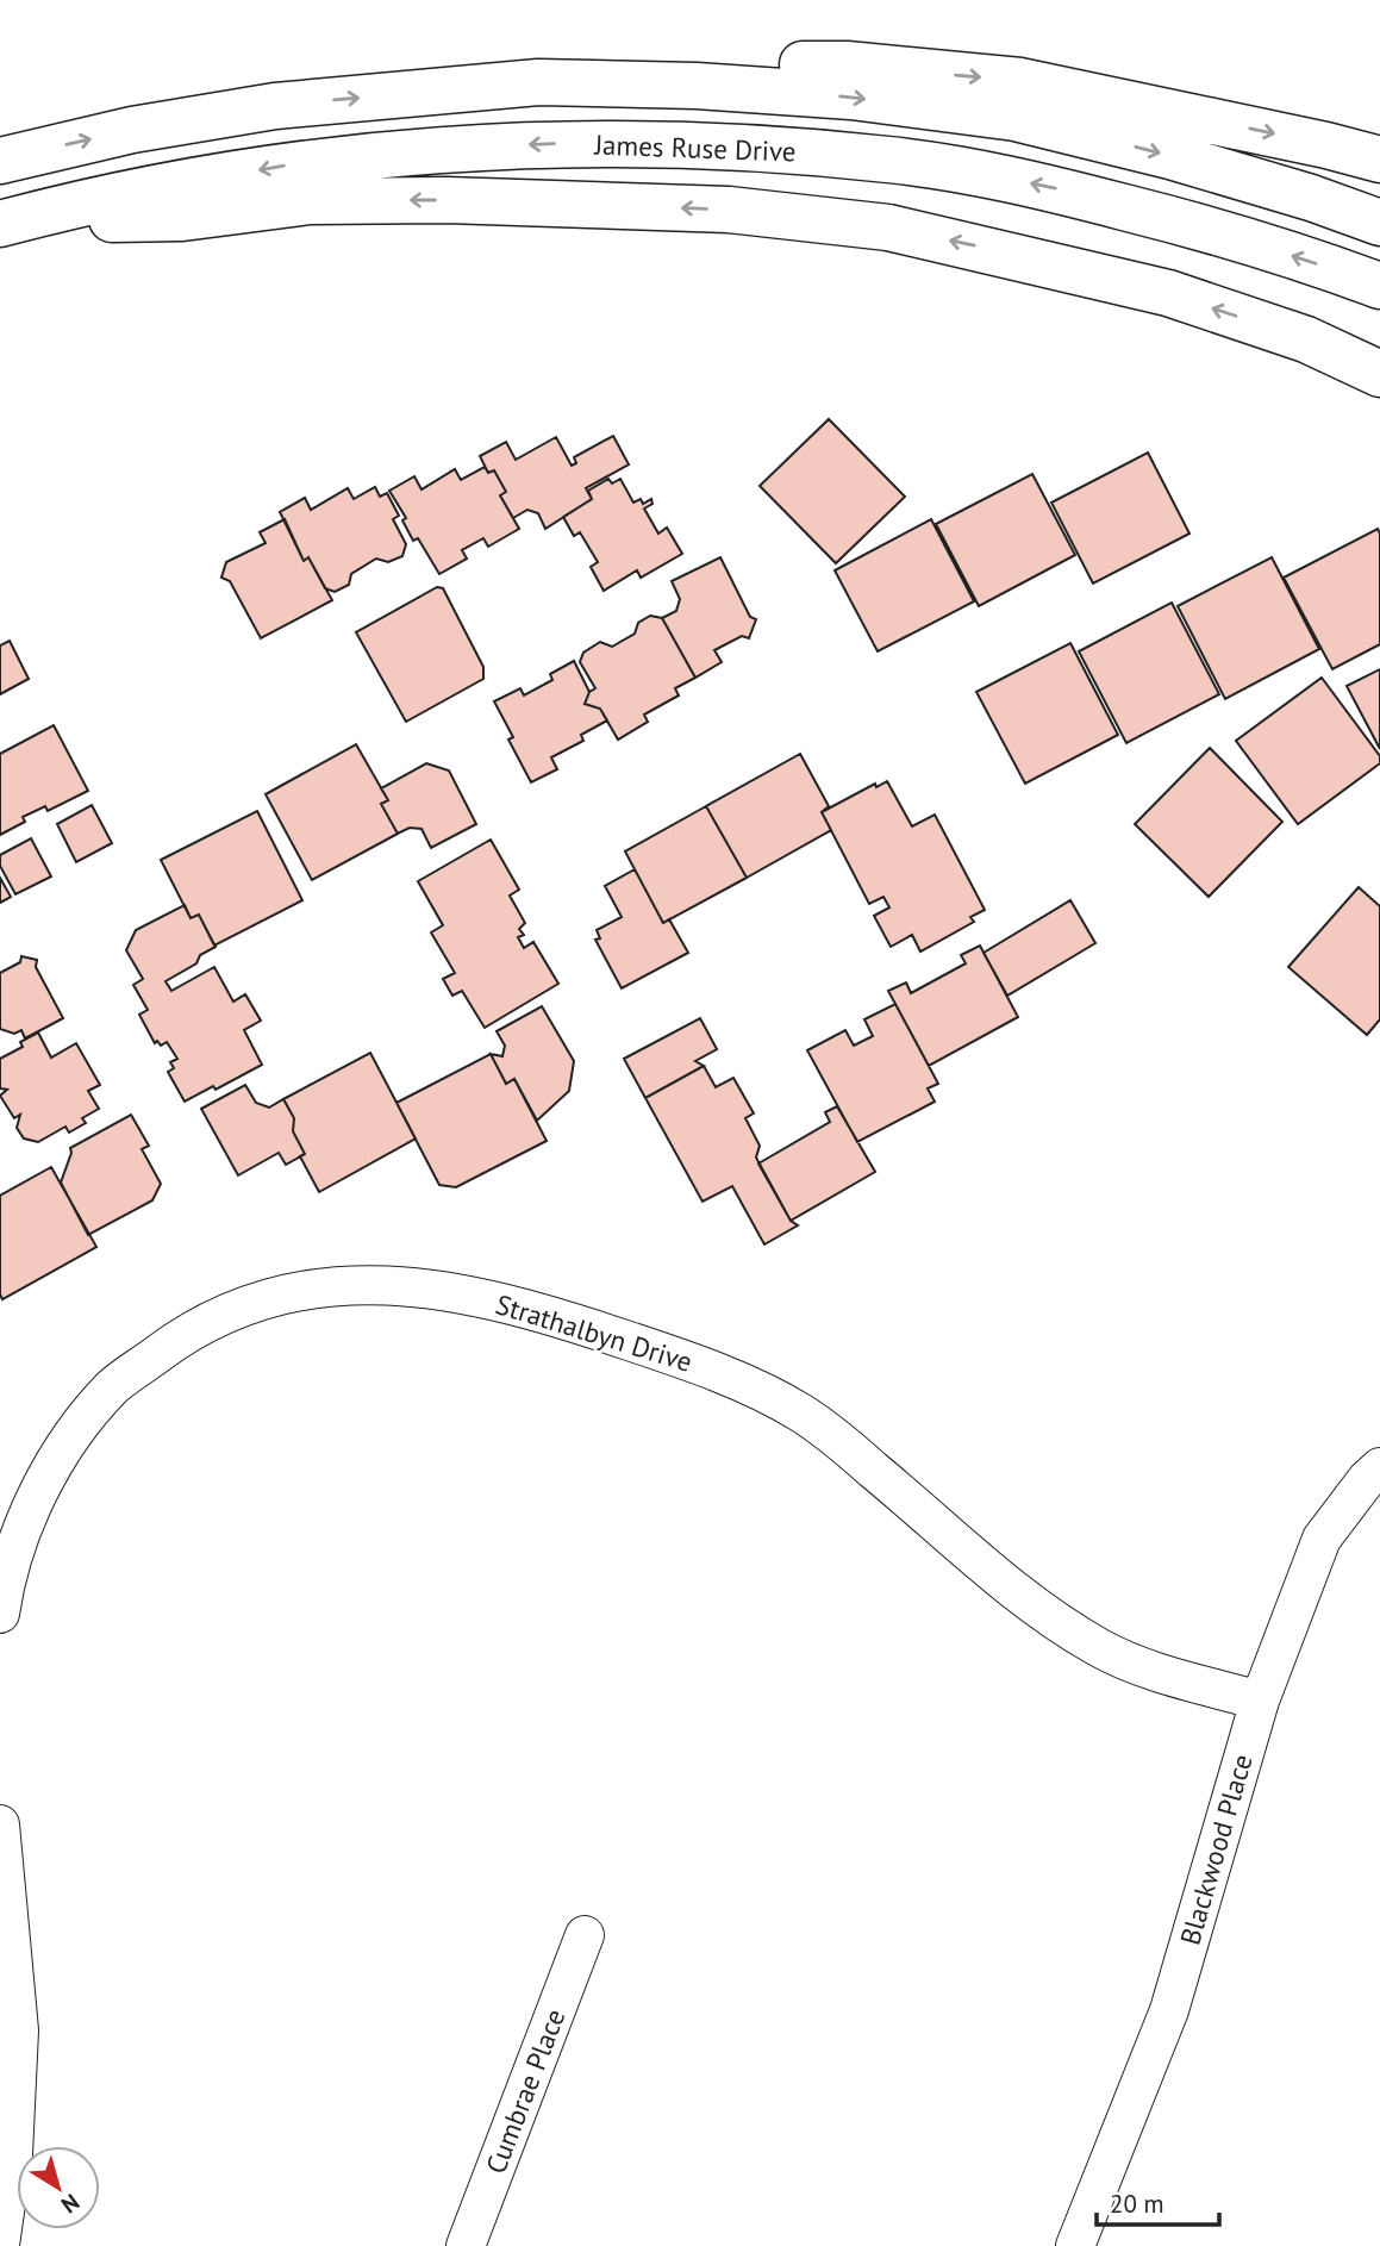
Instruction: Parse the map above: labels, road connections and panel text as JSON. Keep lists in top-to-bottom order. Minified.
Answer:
{"streets":{"highway":["James Ruse Drive"],"street":["Strathalbyn Drive","Blackwood Place","Cumbrae Place"]},"crossings":[["Strathalbyn Drive","Blackwood Place"]],"scale_bar":"20 m","north":"bottom right"}
